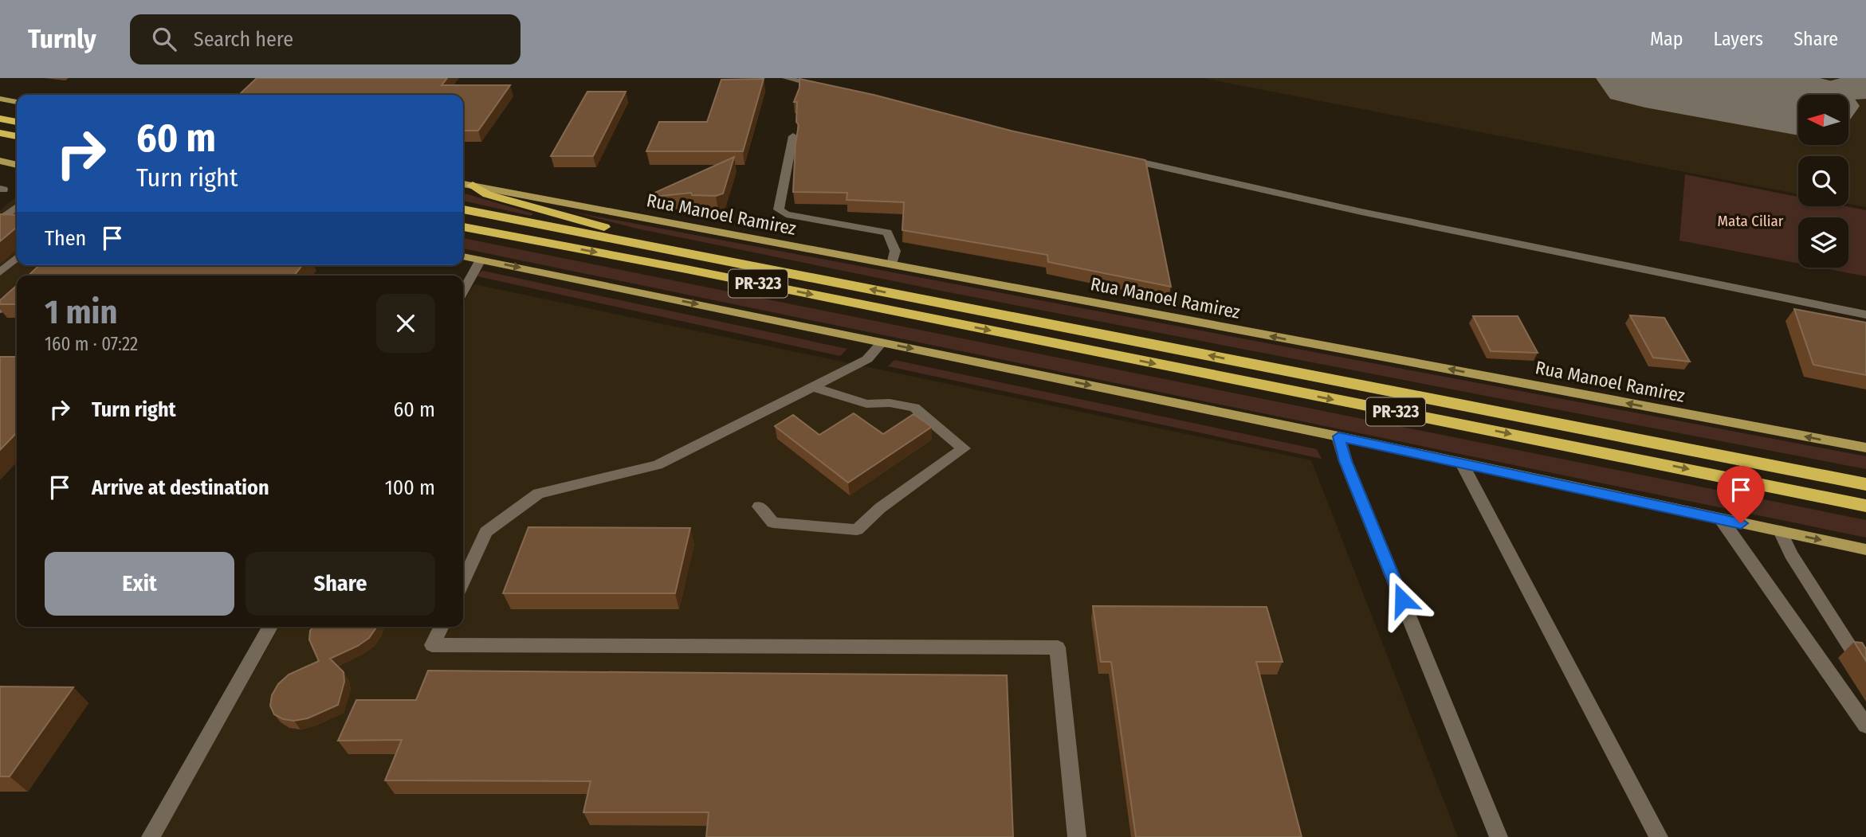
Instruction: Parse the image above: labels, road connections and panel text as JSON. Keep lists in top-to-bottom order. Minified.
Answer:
{"streets":{"highway":["PR-323"],"main road":["Rua Manoel Ramirez"]},"parks":["Mata Ciliar"],"north":"left","page":{"header":"Turnly","search":"Search here","nav":["Map","Layers","Share"],"turn":["60 m","Turn right"],"then":"Then","heading":["1 min","160 m · 07:22"],"list":[{"name":"Turn right","value":"60 m"},{"name":"Arrive at destination","value":"100 m"}],"buttons":["Exit","Share"]}}
